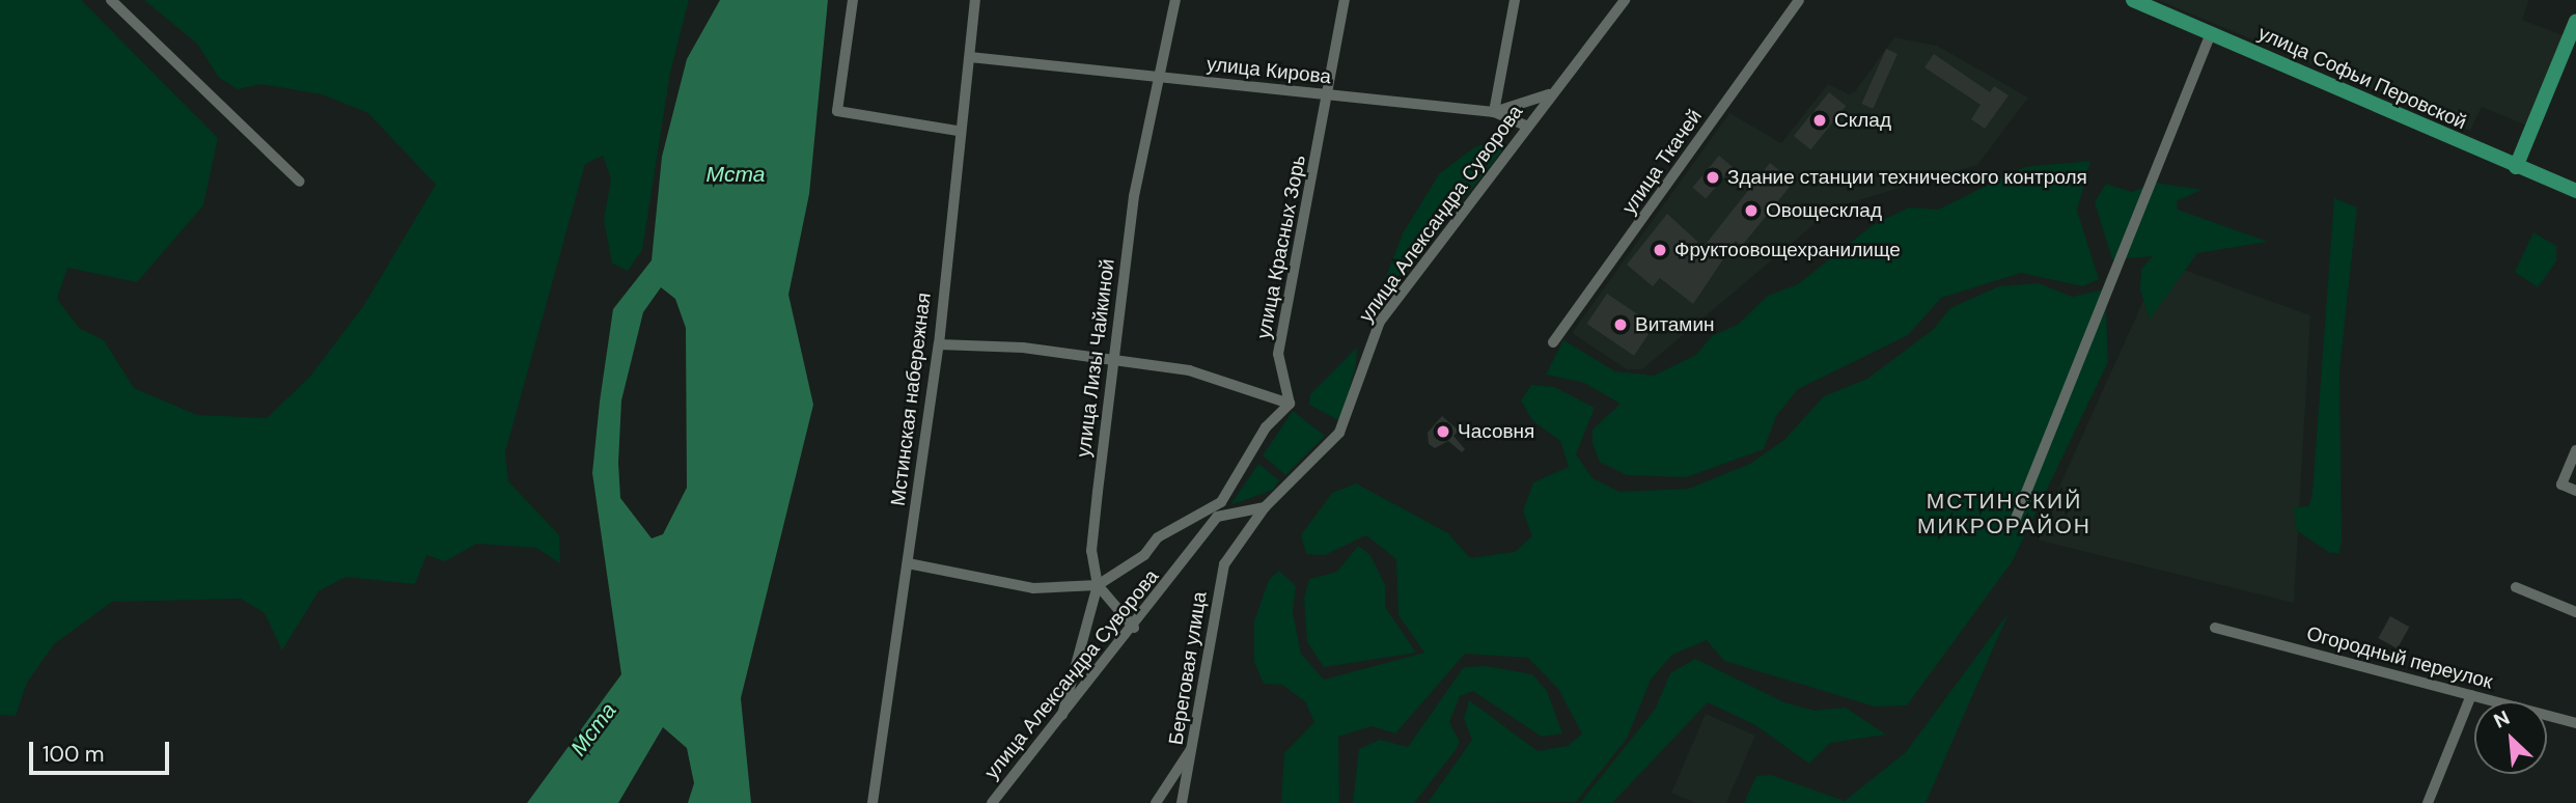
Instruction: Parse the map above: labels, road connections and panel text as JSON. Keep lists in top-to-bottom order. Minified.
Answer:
{"streets":{"main road":["улица Софьи Перовской"],"street":["улица Кирова","улица Ткачей","улица Александра Суворова","улица Красных Зорь","улица Лизы Чайкиной","Мстинская набережная","Огородный переулок","Береговая улица"]},"crossings":[["улица Кирова","улица Александра Суворова"],["улица Кирова","улица Красных Зорь"],["улица Кирова","улица Лизы Чайкиной"],["улица Кирова","Мстинская набережная"],["улица Александра Суворова","улица Лизы Чайкиной"],["улица Александра Суворова","Береговая улица"]],"districts":["МСТИНСКИЙ МИКРОРАЙОН"],"water":["Мста"],"places":["Склад","Здание станции технического контроля","Овощесклад","Фруктоовощехранилище","Витамин","Часовня"],"scale_bar":"100 m","north":"top left"}
